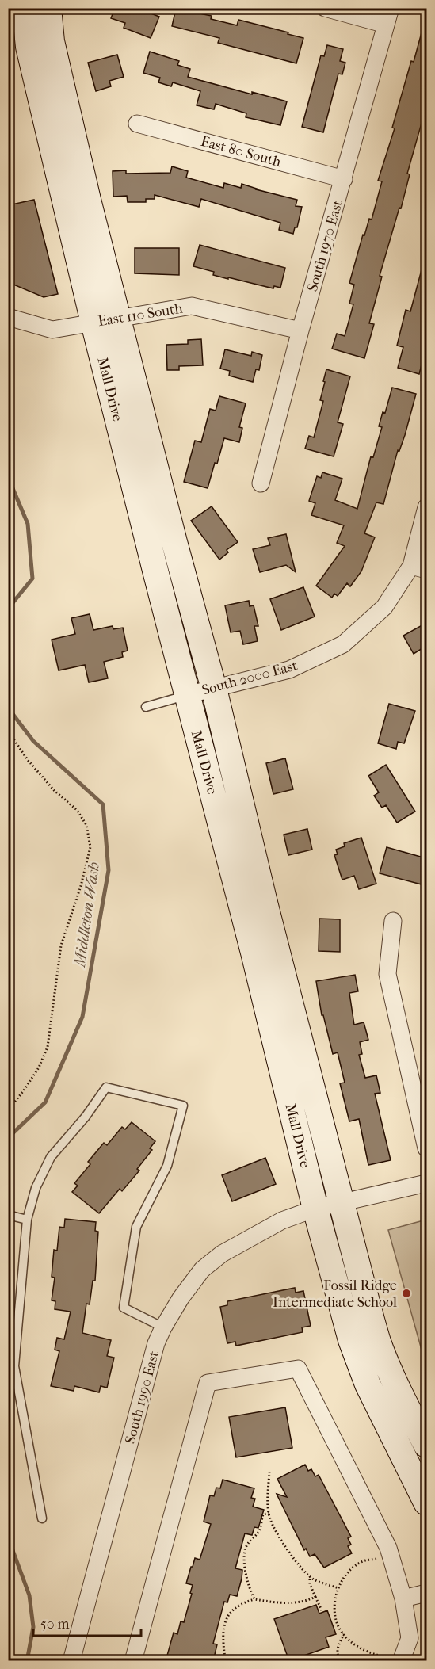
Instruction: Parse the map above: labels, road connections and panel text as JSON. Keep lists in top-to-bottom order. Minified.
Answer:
{"streets":{"main road":["Mall Drive"],"street":["East 80 South","South 1970 East","East 110 South","South 2000 East","South 1990 East"]},"crossings":[["East 80 South","South 1970 East"],["South 1970 East","East 110 South"],["East 110 South","Mall Drive"],["Mall Drive","South 2000 East"],["Mall Drive","South 1990 East"]],"water":["Middleton Wash"],"places":["Fossil Ridge Intermediate School"],"scale_bar":"50 m"}
